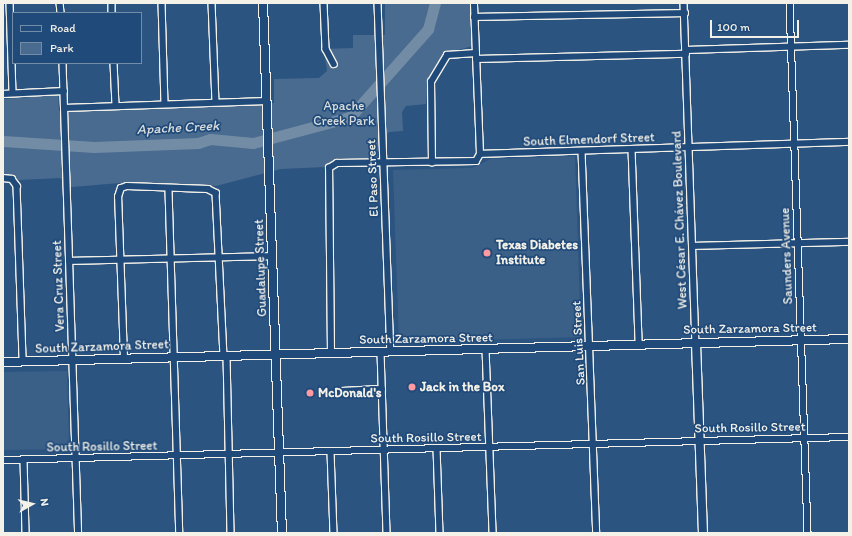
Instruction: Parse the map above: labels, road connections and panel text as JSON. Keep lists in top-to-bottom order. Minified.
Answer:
{"streets":{"main road":["West César E. Chávez Boulevard","Guadalupe Street","South Zarzamora Street"],"street":["South Elmendorf Street","El Paso Street","Saunders Avenue","Vera Cruz Street","San Luis Street","South Rosillo Street"]},"crossings":[["South Elmendorf Street","El Paso Street"],["South Elmendorf Street","West César E. Chávez Boulevard"],["South Elmendorf Street","Saunders Avenue"],["South Elmendorf Street","South Zarzamora Street"],["South Elmendorf Street","San Luis Street"],["El Paso Street","South Zarzamora Street"],["West César E. Chávez Boulevard","South Zarzamora Street"],["West César E. Chávez Boulevard","South Rosillo Street"],["Saunders Avenue","South Zarzamora Street"],["Saunders Avenue","South Rosillo Street"],["Guadalupe Street","South Zarzamora Street"],["Guadalupe Street","South Rosillo Street"],["Vera Cruz Street","South Zarzamora Street"],["Vera Cruz Street","South Rosillo Street"],["South Zarzamora Street","San Luis Street"],["San Luis Street","South Rosillo Street"]],"water":["Apache Creek"],"parks":["Apache Creek Park"],"places":["Texas Diabetes Institute","Jack in the Box","McDonald's"],"legend":["Road","Park"],"scale_bar":"100 m","north":"right"}
